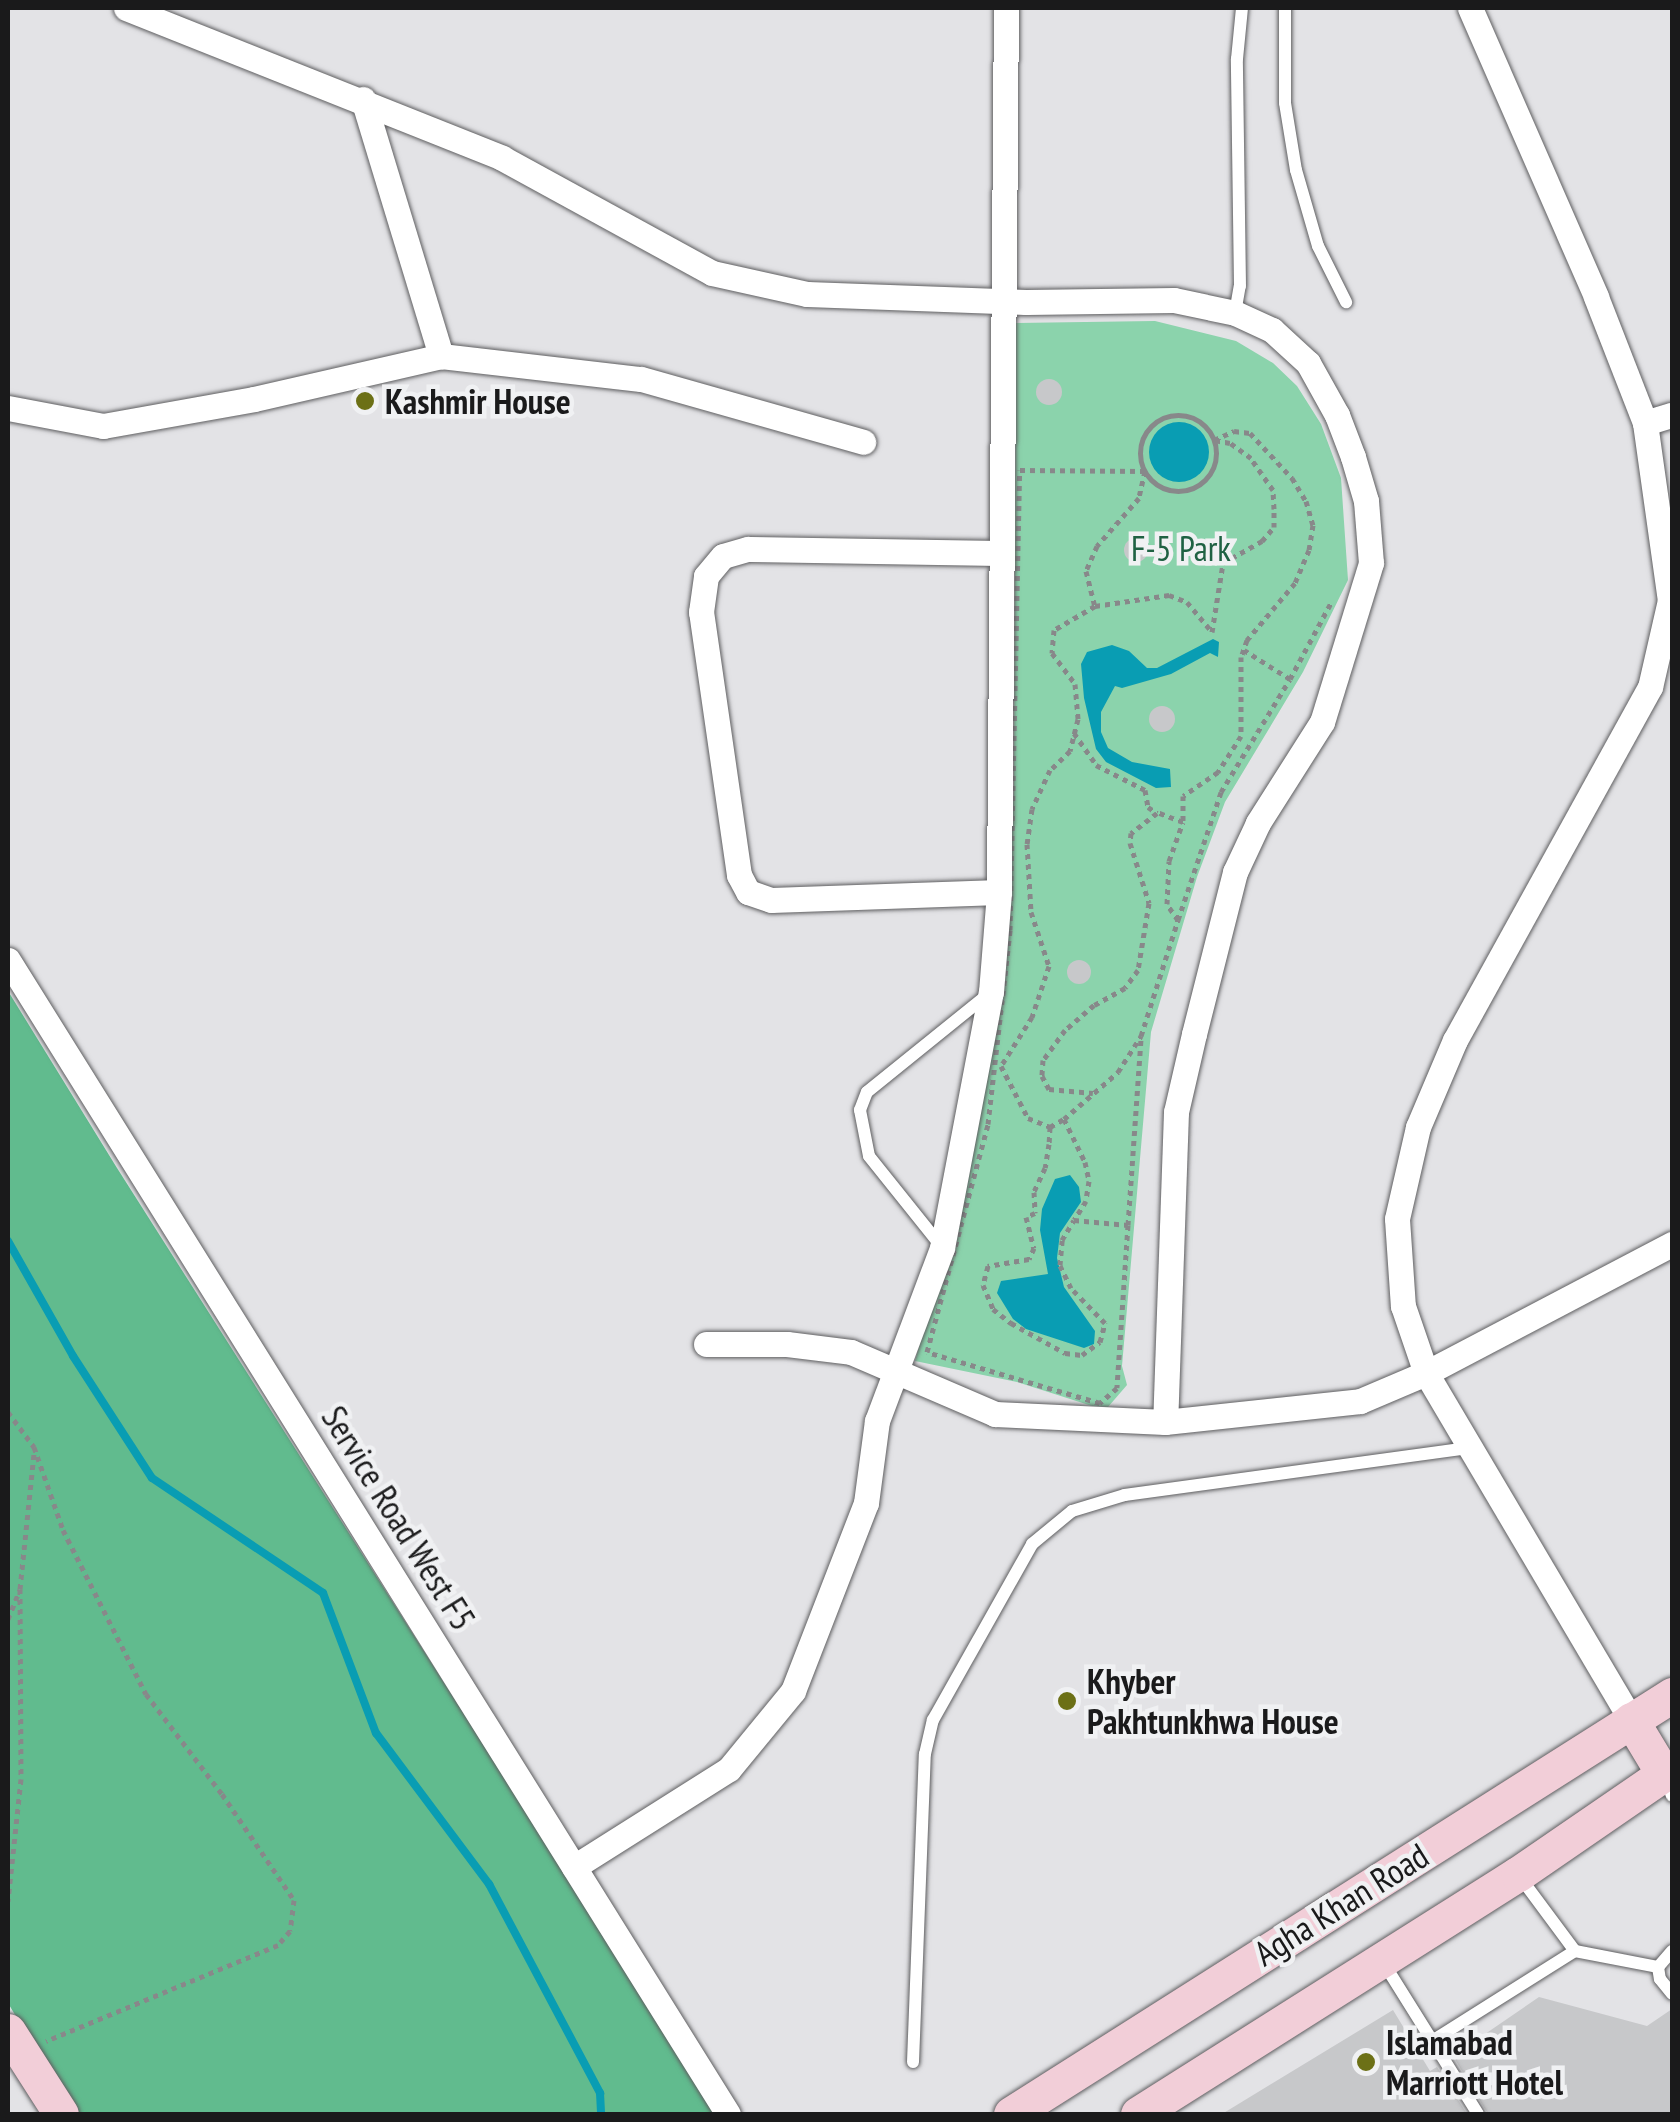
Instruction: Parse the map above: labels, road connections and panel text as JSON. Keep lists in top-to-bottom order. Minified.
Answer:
{"streets":{"street":["Service Road West F5","Agha Khan Road"]},"parks":["F-5 Park"],"places":["Kashmir House","Khyber Pakhtunkhwa House","Islamabad Marriott Hotel"]}
